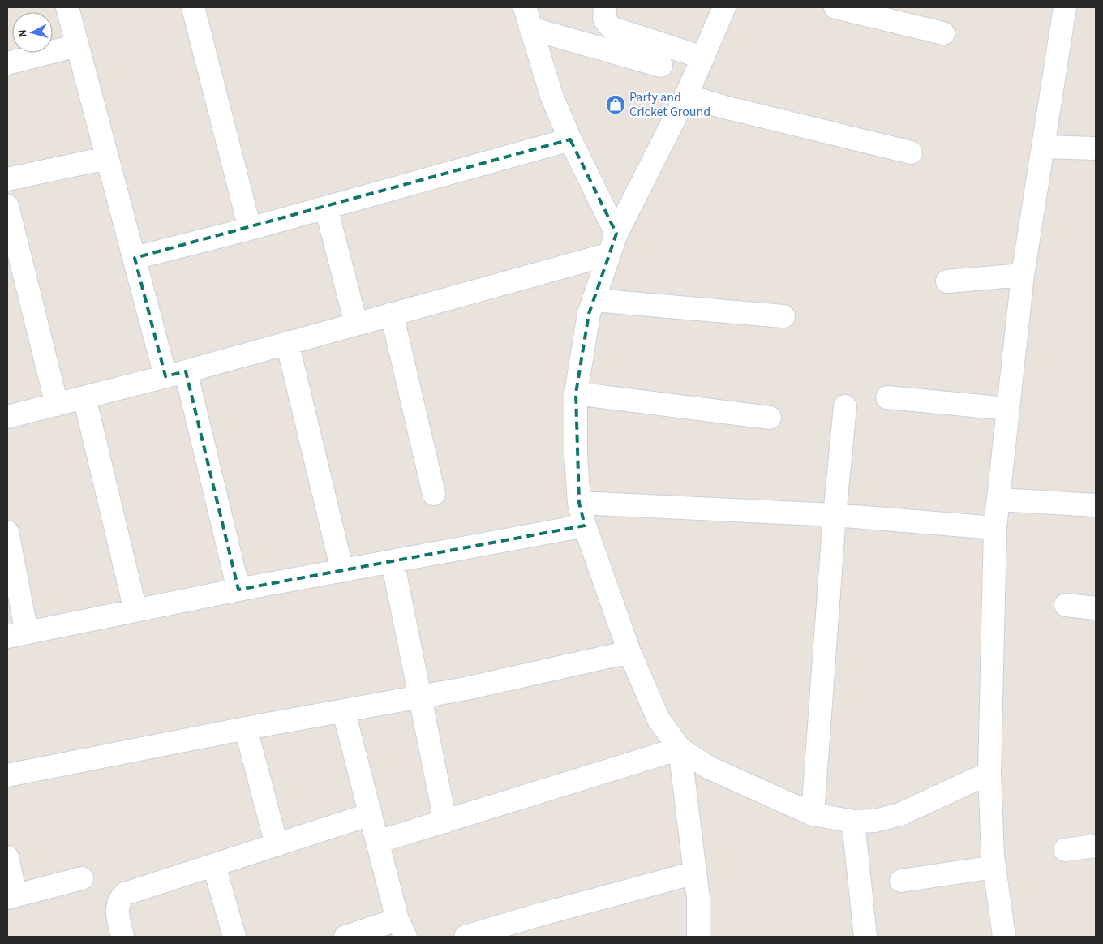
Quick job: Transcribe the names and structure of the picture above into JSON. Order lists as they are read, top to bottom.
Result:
{
  "places": {
    "shop": ["Party and Cricket Ground"]
  },
  "north": "left"
}
